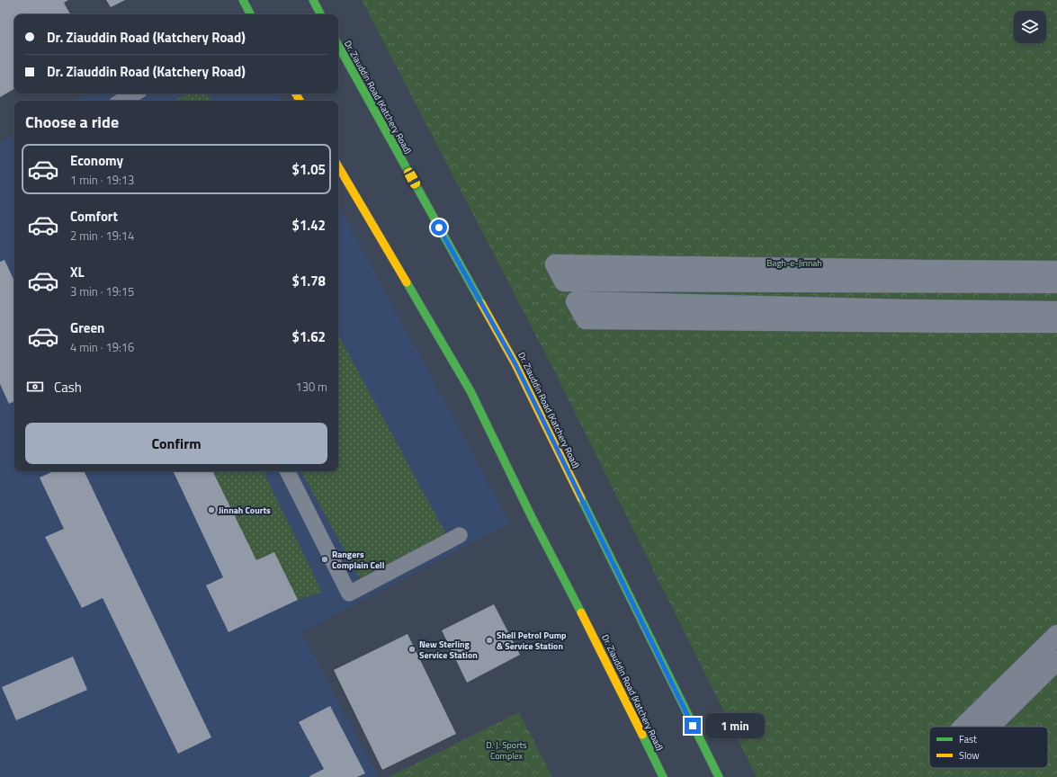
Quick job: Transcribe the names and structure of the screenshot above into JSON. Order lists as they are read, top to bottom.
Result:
{
  "streets": {
    "main road": ["Dr. Ziauddin Road (Katchery Road)"]
  },
  "parks": ["Bagh-e-Jinnah", "D. J. Sports Complex"],
  "places": [
    "Jinnah Courts",
    "Rangers Complain Cell",
    "Shell Petrol Pump & Service Station",
    "New Sterling Service Station"
  ],
  "legend": ["Fast", "Slow"],
  "page": {
    "banner": ["Dr. Ziauddin Road (Katchery Road)", "Dr. Ziauddin Road (Katchery Road)"],
    "heading": "Choose a ride",
    "list": [
      {
        "name": "Economy",
        "note": "1 min · 19:13",
        "value": "$1.05"
      },
      {
        "name": "Comfort",
        "note": "2 min · 19:14",
        "value": "$1.42"
      },
      {
        "name": "XL",
        "note": "3 min · 19:15",
        "value": "$1.78"
      },
      {
        "name": "Green",
        "note": "4 min · 19:16",
        "value": "$1.62"
      }
    ],
    "pay": ["Cash", "130 m"],
    "buttons": "Confirm",
    "bubble": "1 min"
  }
}
